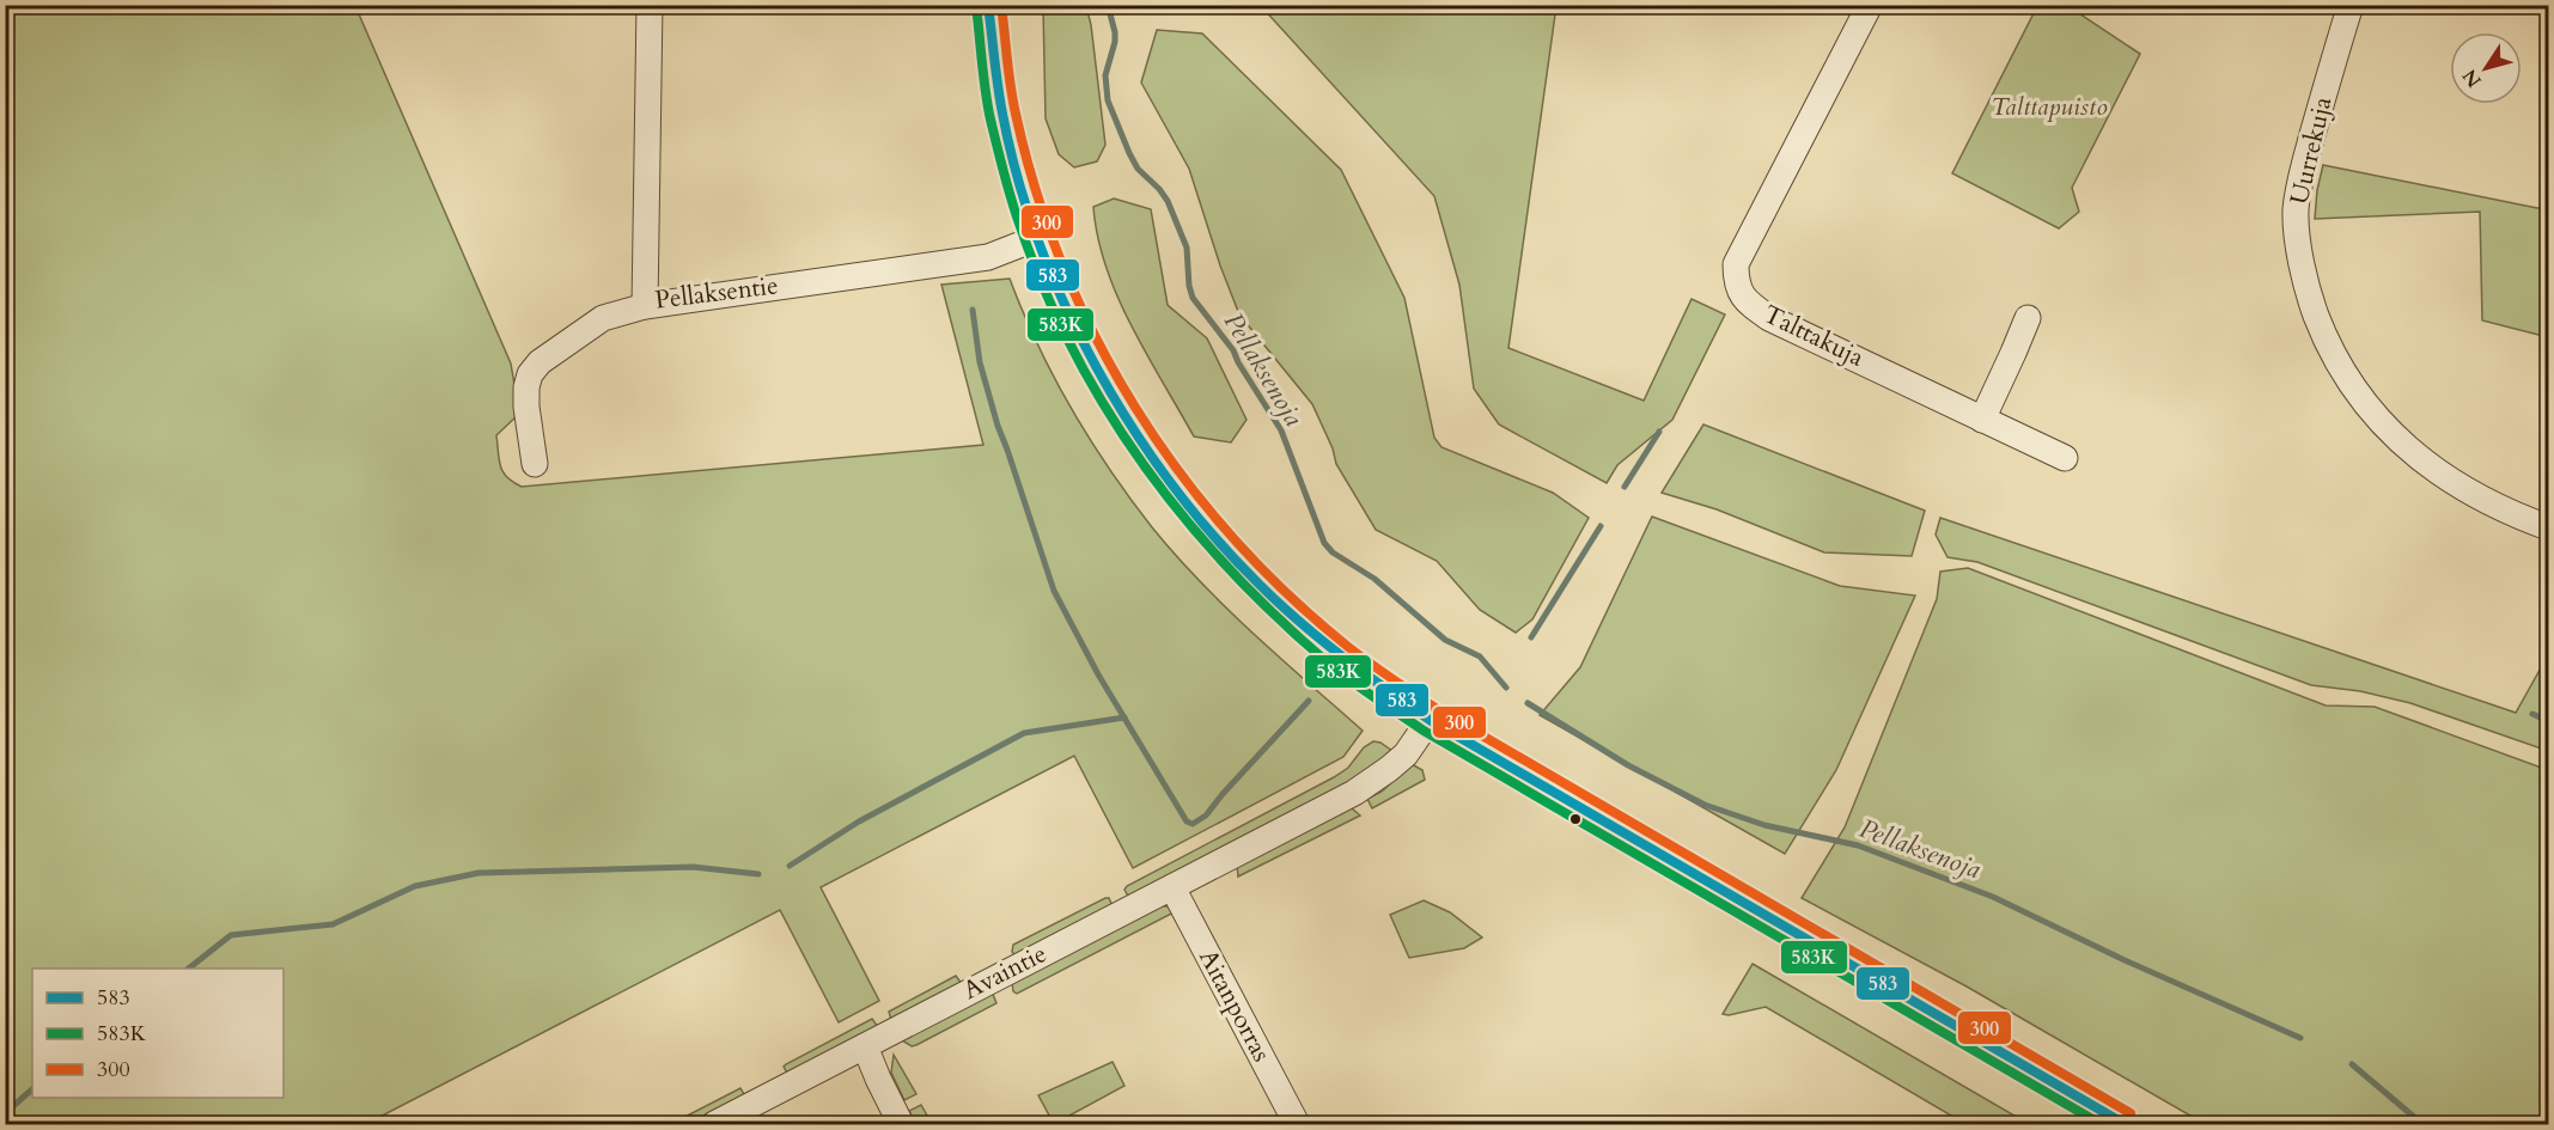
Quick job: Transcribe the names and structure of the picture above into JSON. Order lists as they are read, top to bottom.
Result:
{
  "streets": {
    "street": [
      "Uurrekuja",
      "Pellaksentie",
      "Talttakuja",
      "Avaintie",
      "Aitanporras"
    ]
  },
  "crossings": [
    ["Avaintie", "Aitanporras"]
  ],
  "water": ["Pellaksenoja"],
  "parks": ["Talttapuisto"],
  "lines": ["transit line 583", "transit line 300", "transit line 583K"],
  "legend": ["583", "583K", "300"],
  "north": "bottom left"
}
